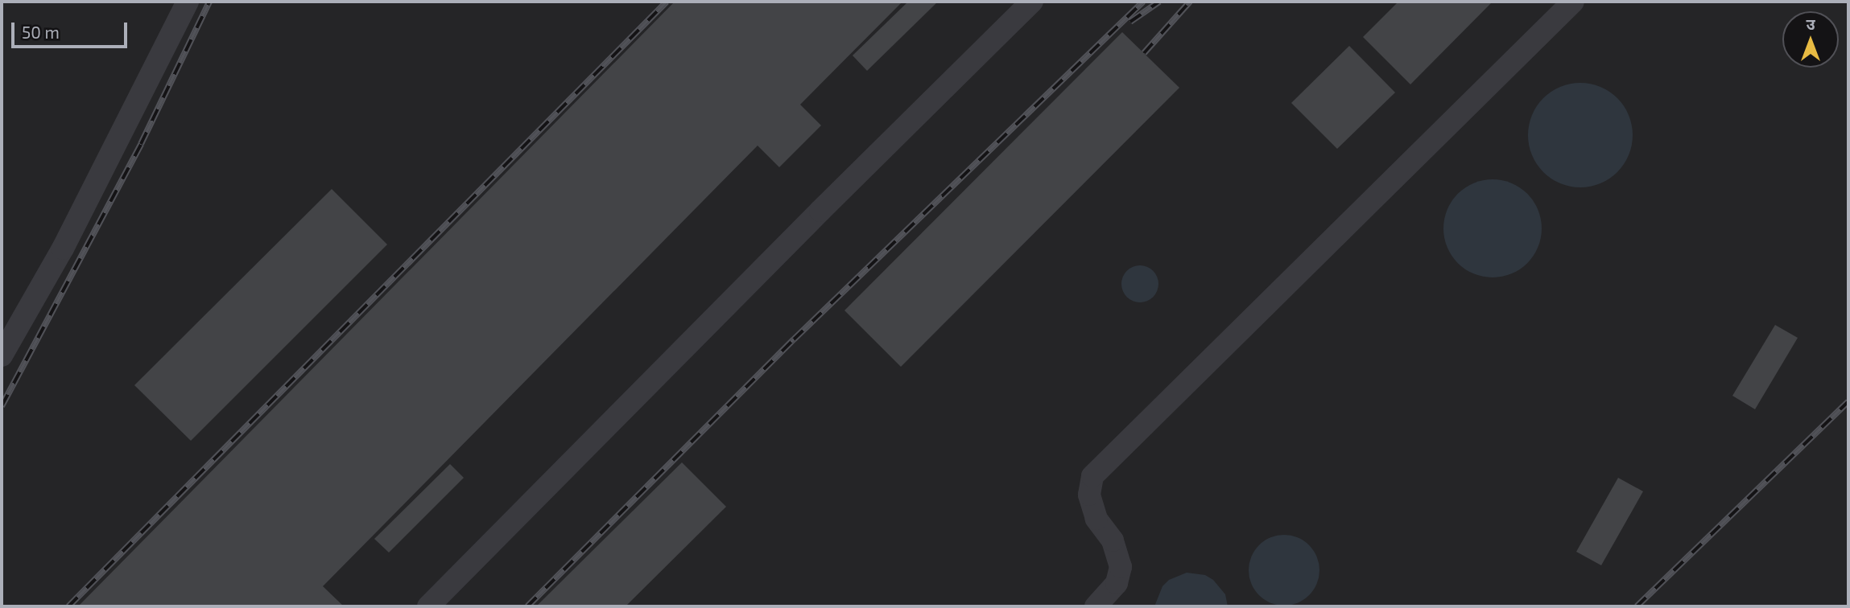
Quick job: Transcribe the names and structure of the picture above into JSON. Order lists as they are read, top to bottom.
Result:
{
  "scale_bar": "50 m",
  "north": "top"
}
